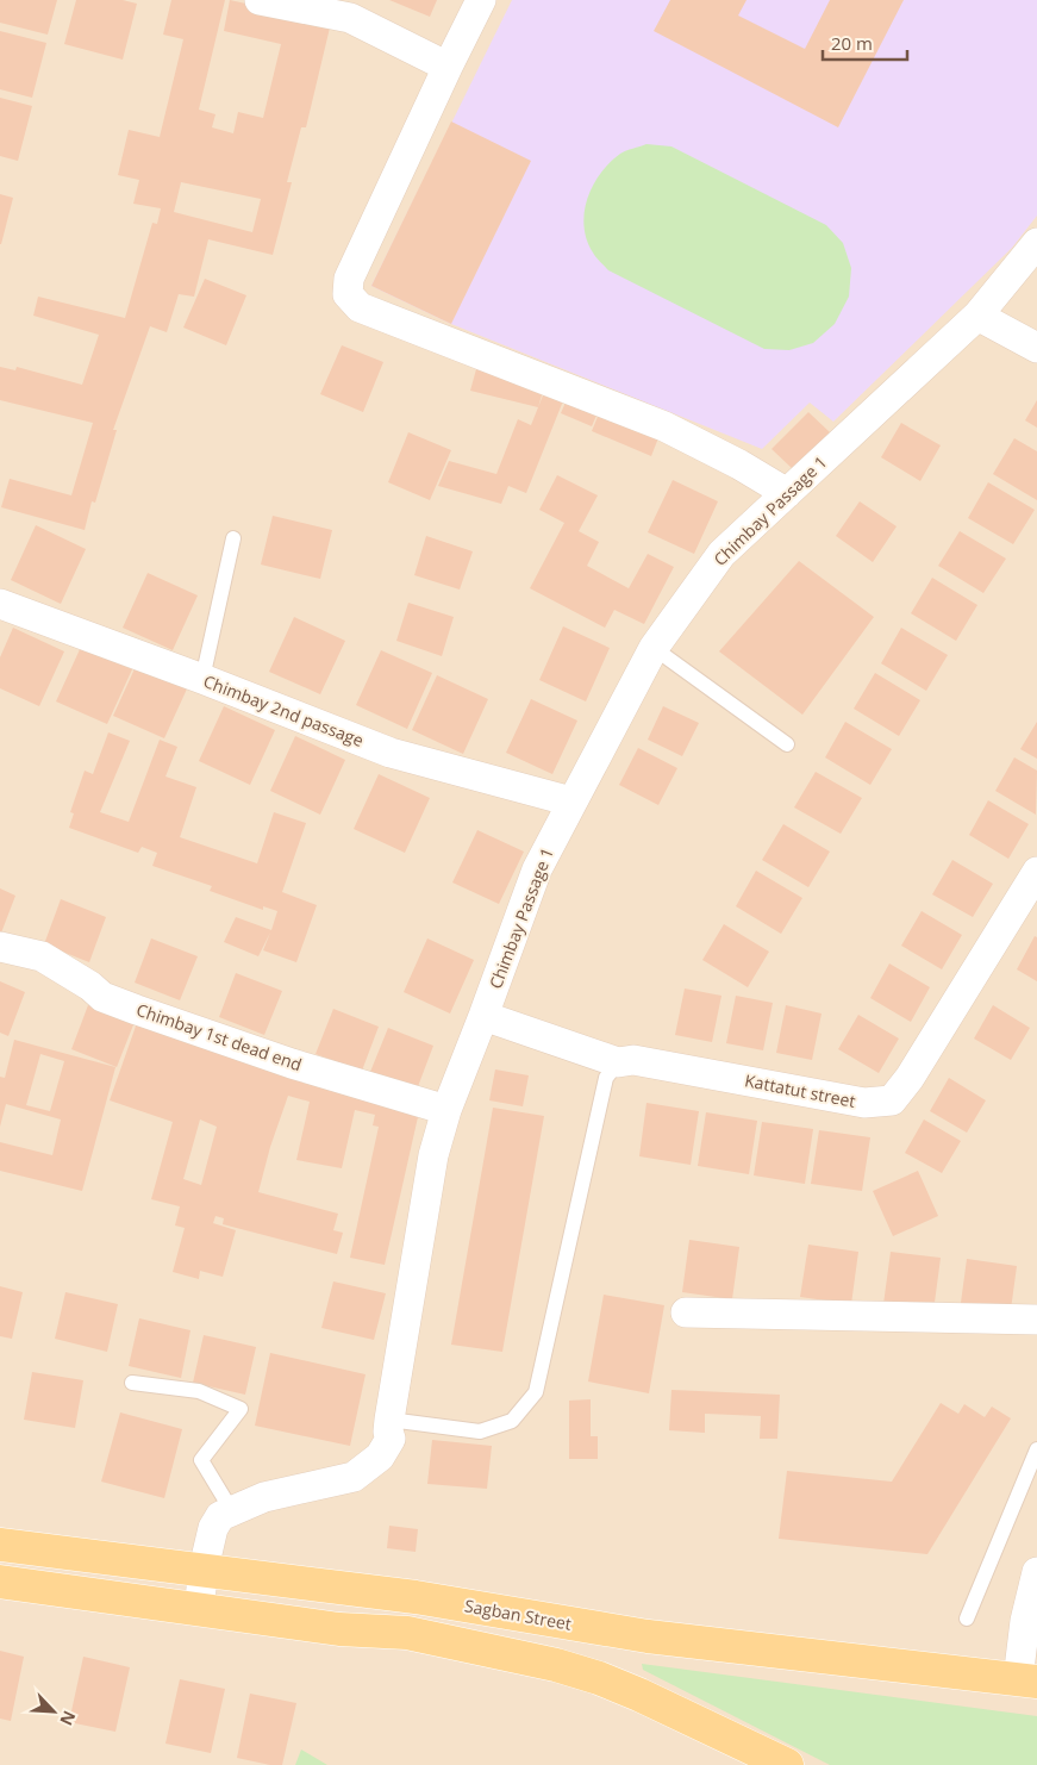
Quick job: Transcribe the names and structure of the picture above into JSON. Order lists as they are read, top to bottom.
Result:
{
  "streets": {
    "main road": ["Sagban Street"],
    "street": [
      "Chimbay Passage 1",
      "Chimbay 2nd passage",
      "Chimbay 1st dead end",
      "Kattatut street"
    ]
  },
  "crossings": [
    ["Chimbay Passage 1", "Chimbay 2nd passage"],
    ["Chimbay Passage 1", "Chimbay 1st dead end"],
    ["Chimbay Passage 1", "Kattatut street"],
    ["Chimbay Passage 1", "Sagban Street"]
  ],
  "scale_bar": "20 m",
  "north": "bottom right"
}
